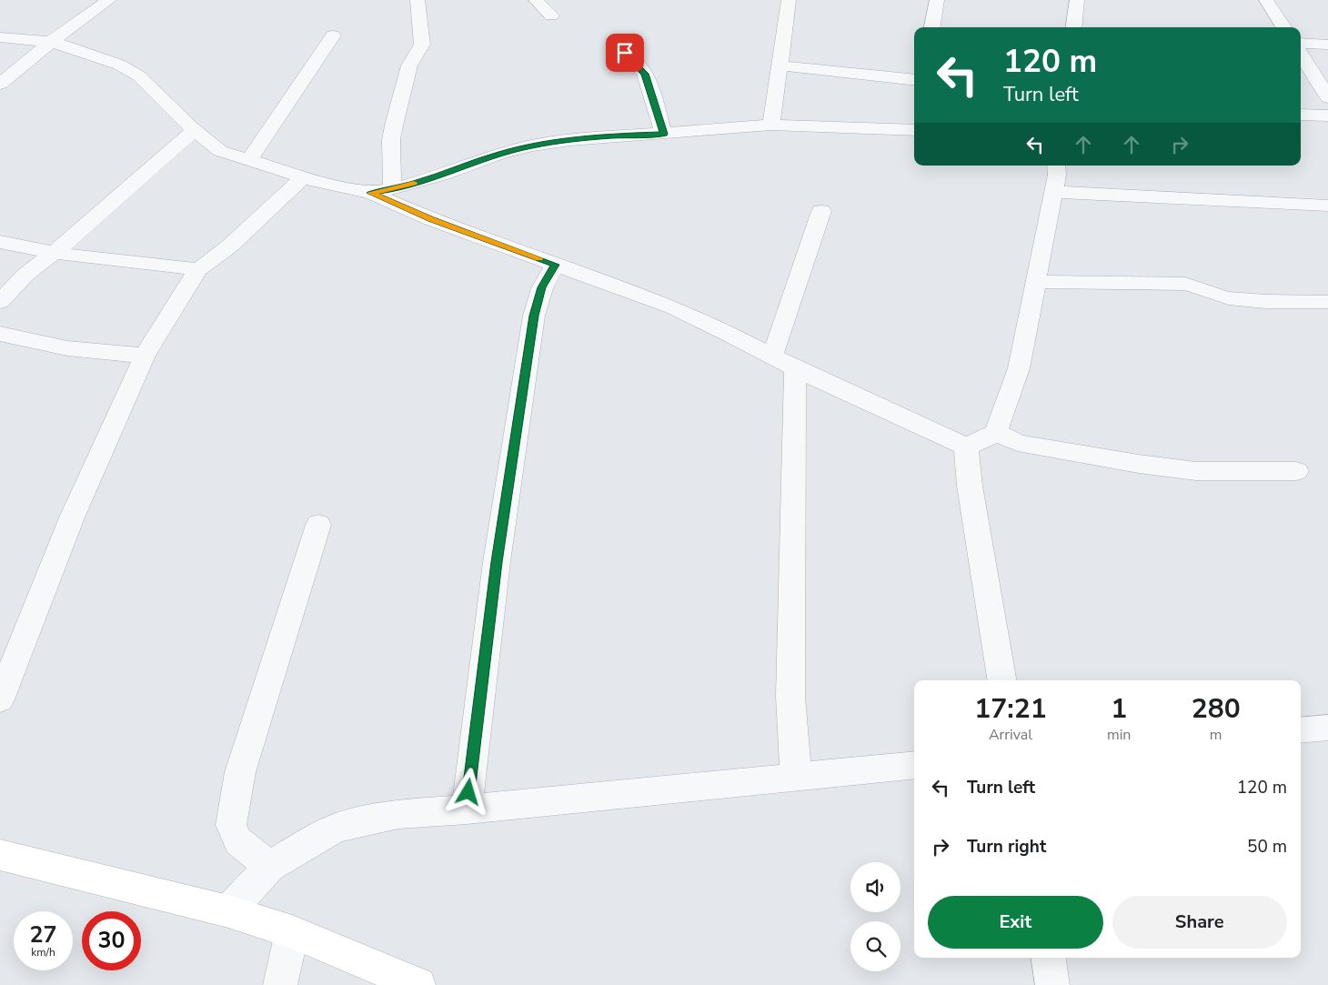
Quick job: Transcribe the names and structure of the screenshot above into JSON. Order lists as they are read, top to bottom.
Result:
{
  "page": {
    "turn": ["120 m", "Turn left"],
    "eta": [
      "17:21",
      "Arrival",
      "1",
      "min",
      "280",
      "m"
    ],
    "list": [
      {
        "name": "Turn left",
        "value": "120 m"
      },
      {
        "name": "Turn right",
        "value": "50 m"
      }
    ],
    "buttons": ["Exit", "Share"],
    "speed": "27 km/h",
    "limit": "30"
  }
}
